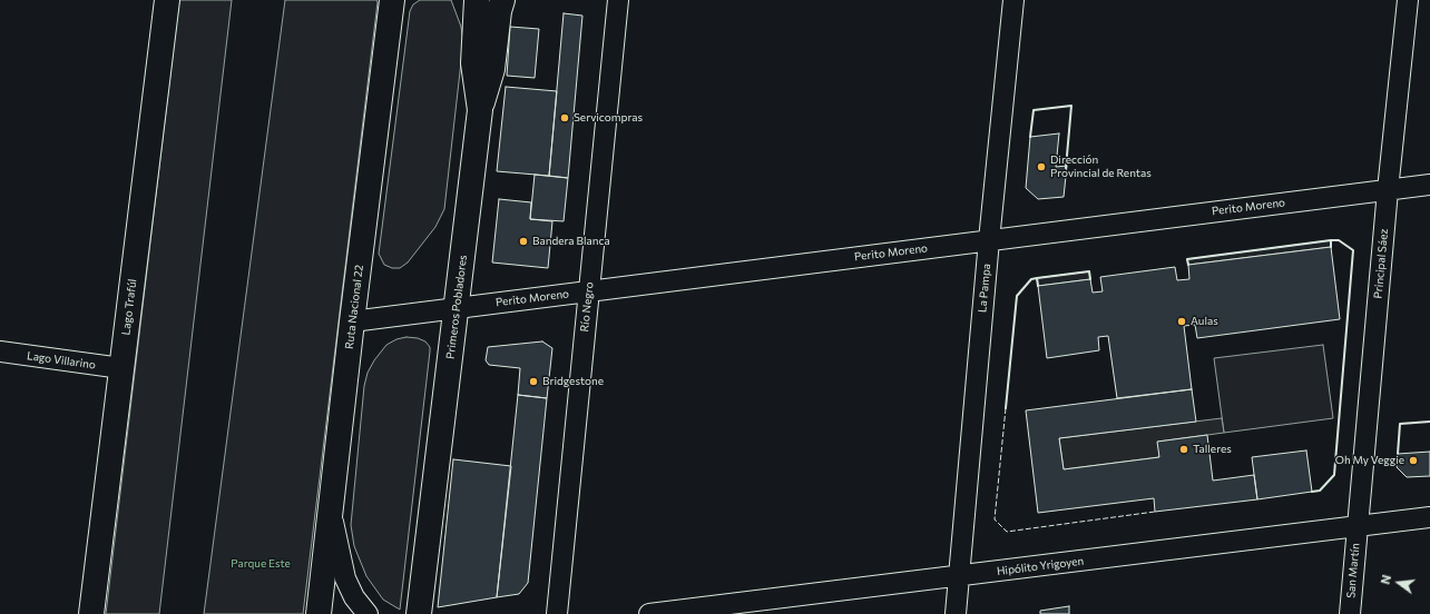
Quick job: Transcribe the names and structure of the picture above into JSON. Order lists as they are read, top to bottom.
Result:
{
  "streets": {
    "main road": ["Lago Trafúl", "Ruta Nacional 22", "Primeros Pobladores"],
    "street": [
      "Perito Moreno",
      "Principal Sáez",
      "La Pampa",
      "Río Negro",
      "Lago Villarino",
      "Hipólito Yrigoyen",
      "San Martín"
    ]
  },
  "crossings": [
    ["Perito Moreno", "Principal Sáez"],
    ["Perito Moreno", "La Pampa"],
    ["Perito Moreno", "Ruta Nacional 22"],
    ["Perito Moreno", "Primeros Pobladores"],
    ["Perito Moreno", "Río Negro"],
    ["Principal Sáez", "Hipólito Yrigoyen"],
    ["Principal Sáez", "San Martín"],
    ["La Pampa", "Hipólito Yrigoyen"],
    ["Lago Trafúl", "Lago Villarino"],
    ["Hipólito Yrigoyen", "San Martín"]
  ],
  "parks": ["Parque Este"],
  "places": [
    "Servicompras",
    "Dirección Provincial de Rentas",
    "Bandera Blanca",
    "Aulas",
    "Bridgestone",
    "Talleres",
    "Oh My Veggie"
  ],
  "north": "left"
}
